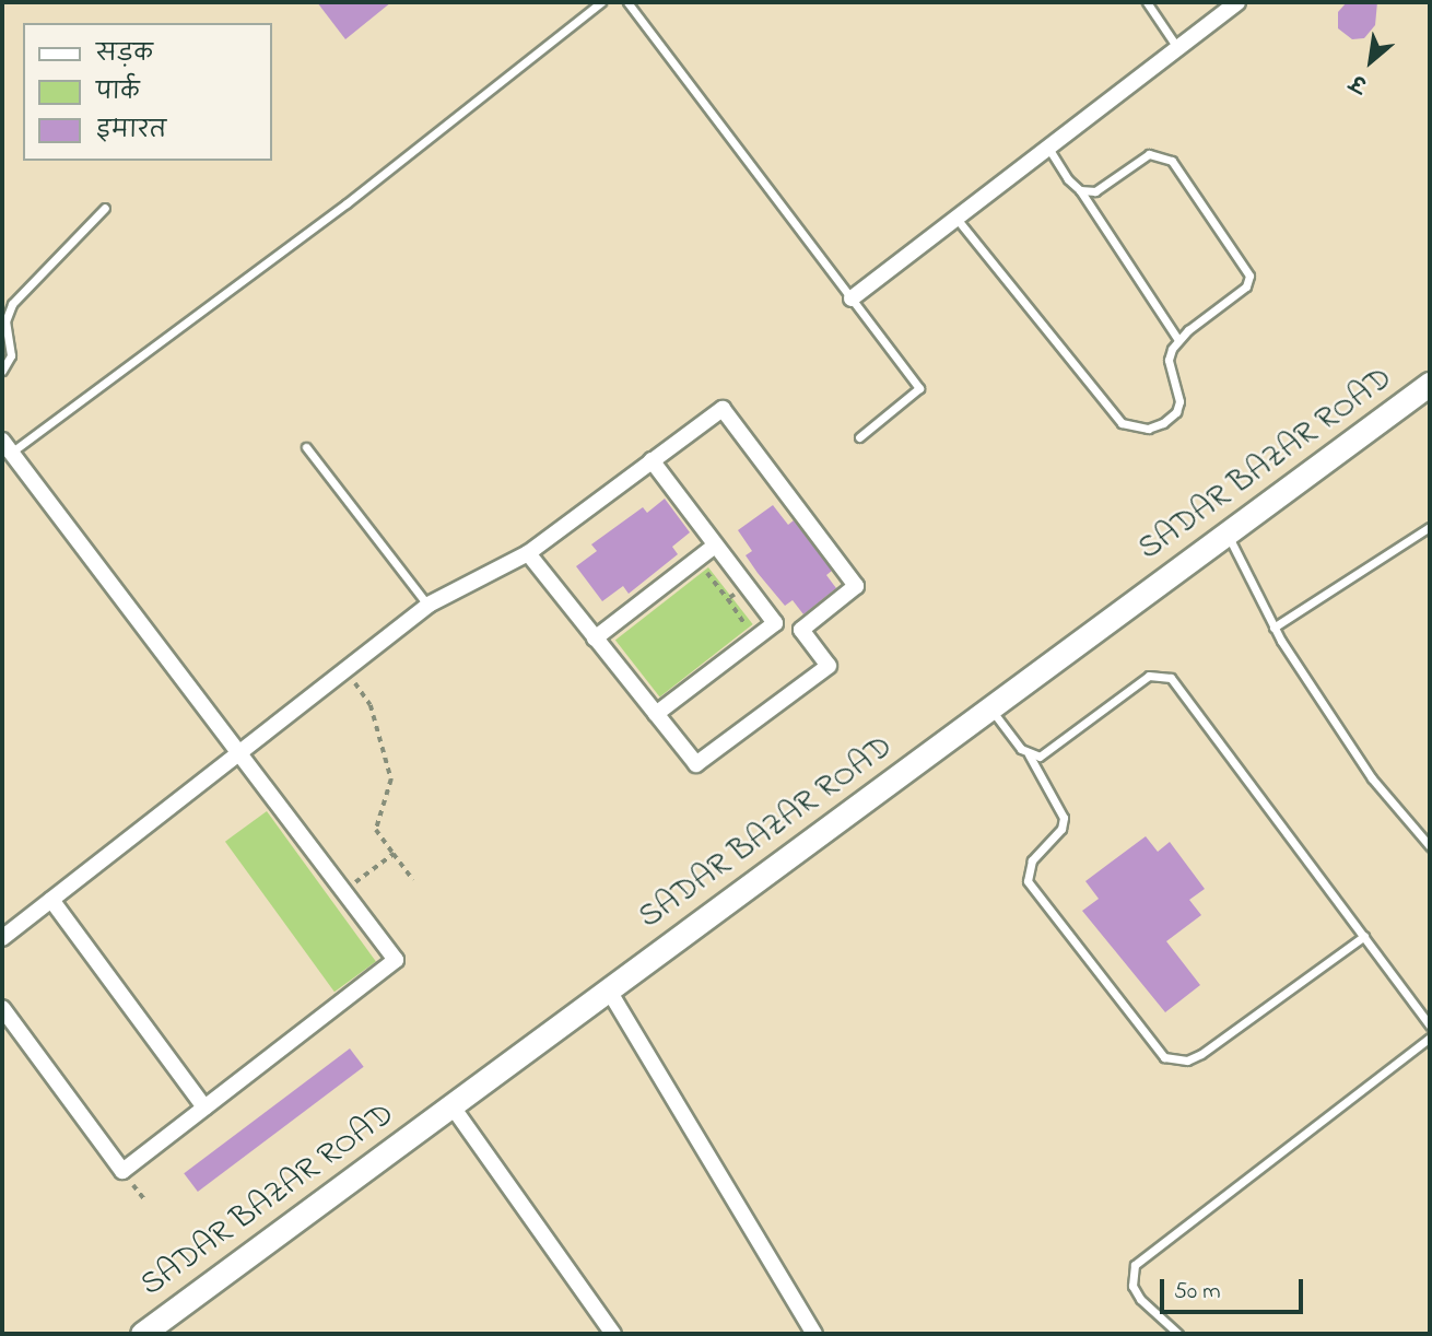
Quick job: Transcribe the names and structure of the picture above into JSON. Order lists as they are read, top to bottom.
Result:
{
  "streets": {
    "street": ["SADAR BAZAR ROAD"]
  },
  "legend": ["सड़क", "पार्क", "इमारत"],
  "scale_bar": "50 m",
  "north": "bottom left"
}
